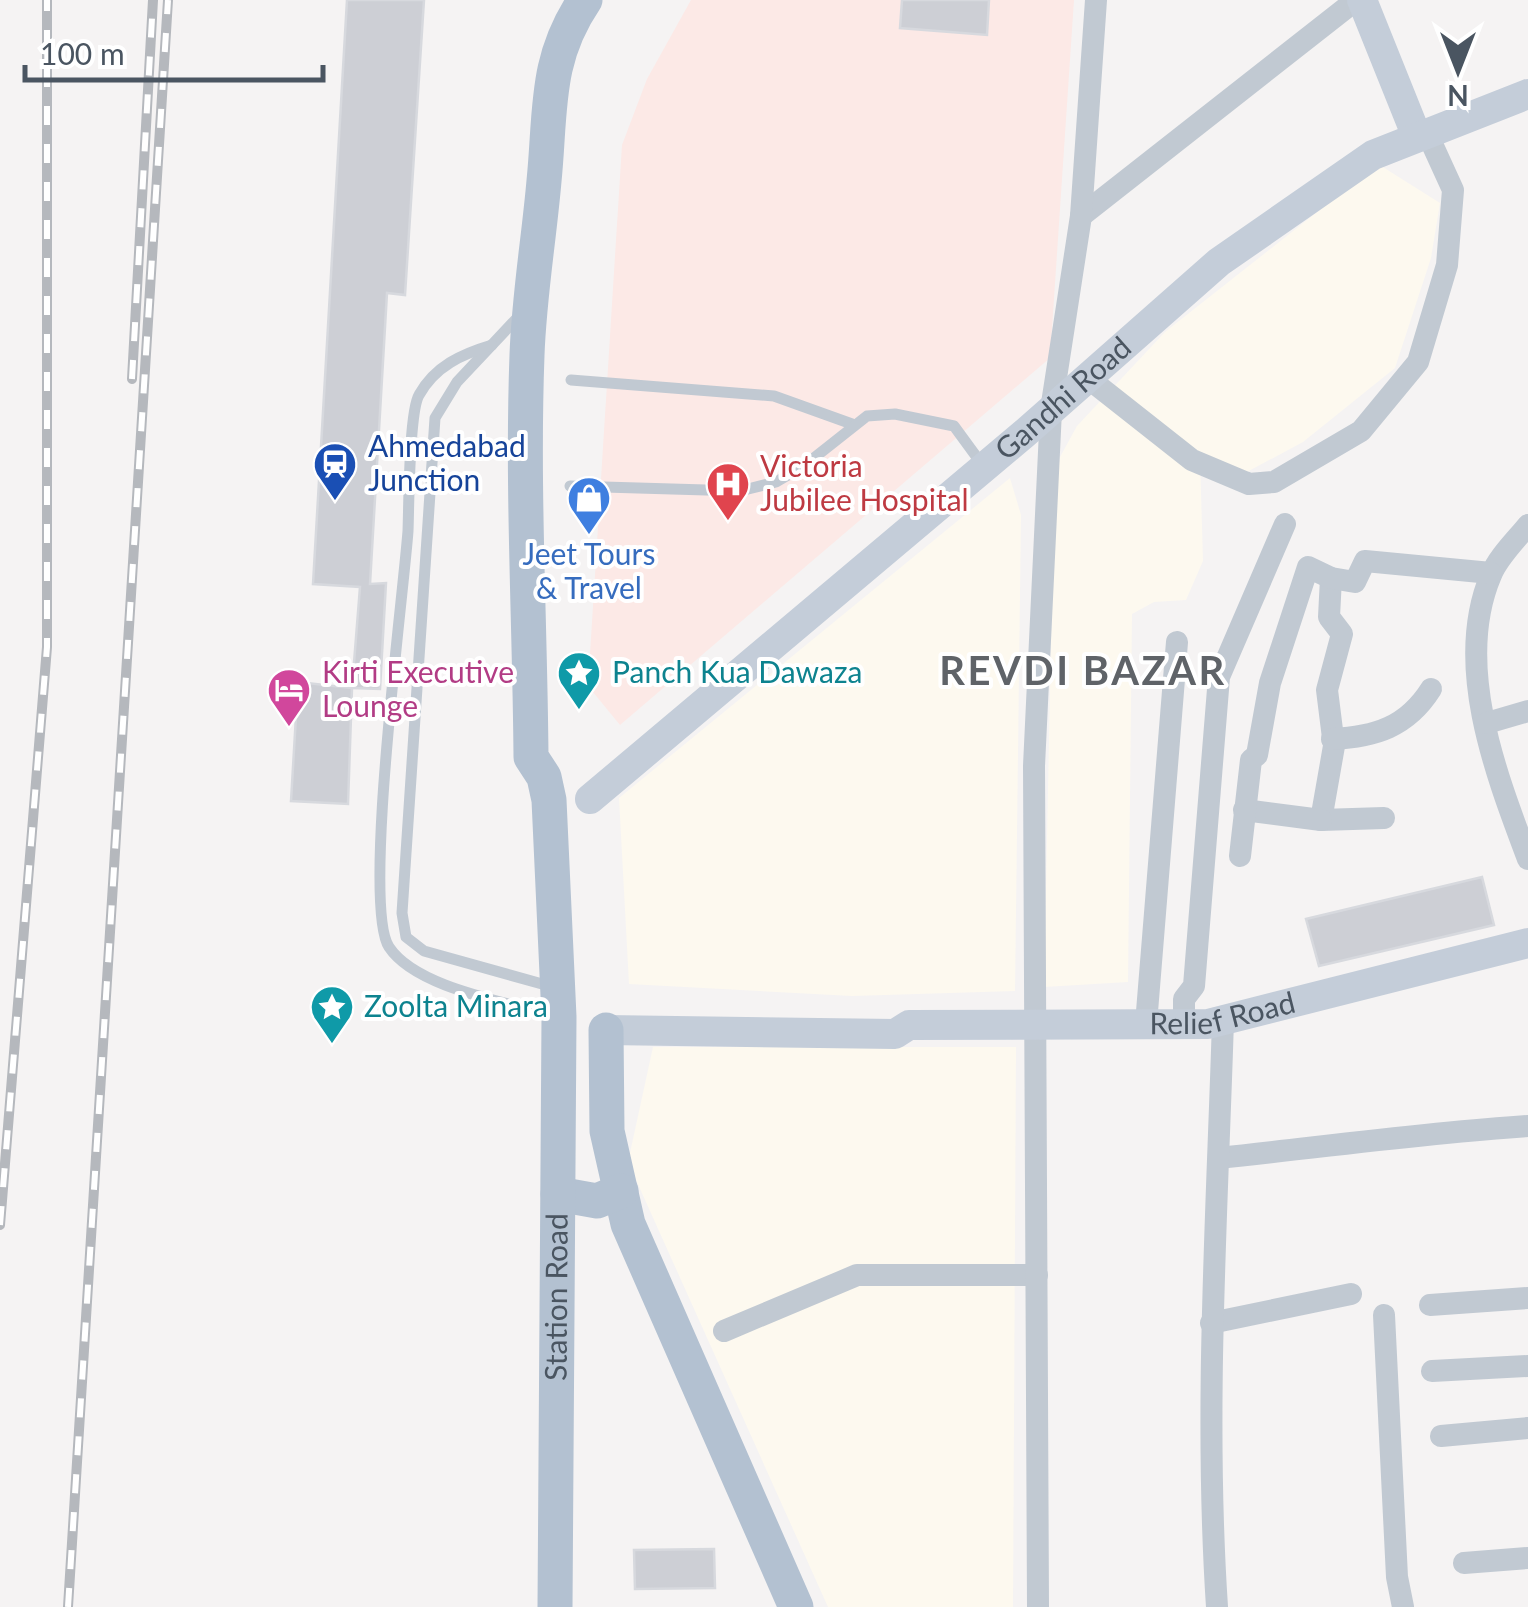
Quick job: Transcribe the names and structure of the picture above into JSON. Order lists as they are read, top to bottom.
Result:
{
  "streets": {
    "main road": ["Gandhi Road", "Relief Road", "Station Road"]
  },
  "districts": ["REVDI BAZAR"],
  "places": {
    "station": ["Ahmedabad Junction"],
    "hospital": ["Victoria Jubilee Hospital"],
    "shop": ["Jeet Tours & Travel"],
    "place": ["Panch Kua Dawaza", "Zoolta Minara"],
    "hotel": ["Kirti Executive Lounge"]
  },
  "scale_bar": "100 m",
  "north": "bottom"
}
